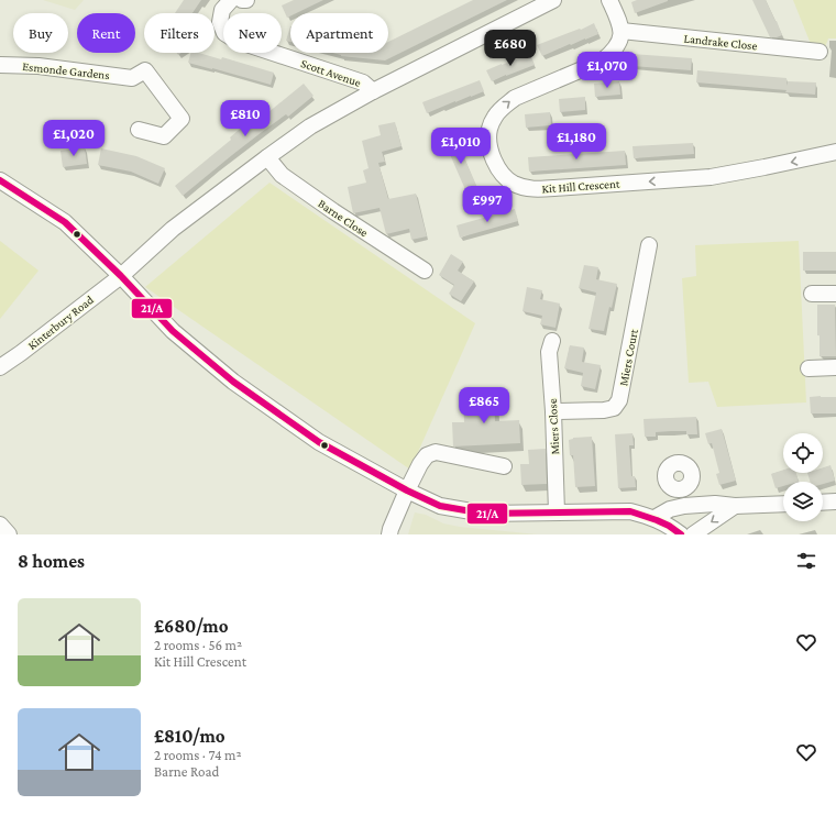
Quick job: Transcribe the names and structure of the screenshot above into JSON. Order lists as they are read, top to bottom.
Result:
{
  "streets": {
    "street": [
      "Landrake Close",
      "Esmonde Gardens",
      "Scott Avenue",
      "Kit Hill Crescent",
      "Barne Close",
      "Kinterbury Road",
      "Miers Court",
      "Miers Close"
    ]
  },
  "crossings": [
    ["Landrake Close", "Kit Hill Crescent"],
    ["Scott Avenue", "Kinterbury Road"],
    ["Barne Close", "Kinterbury Road"],
    ["Miers Court", "Miers Close"]
  ],
  "lines": ["transit line 21/A"],
  "page": {
    "chip": [
      "Buy",
      "Rent",
      "Filters",
      "New",
      "Apartment"
    ],
    "price": [
      "£680",
      "£1,070",
      "£810",
      "£1,020",
      "£1,180",
      "£1,010",
      "£997",
      "£865"
    ],
    "heading": "8 homes",
    "list": [
      {
        "name": "£680/mo",
        "note": "2 rooms · 56 m² · Kit Hill Crescent"
      },
      {
        "name": "£810/mo",
        "note": "2 rooms · 74 m² · Barne Road"
      }
    ]
  }
}
